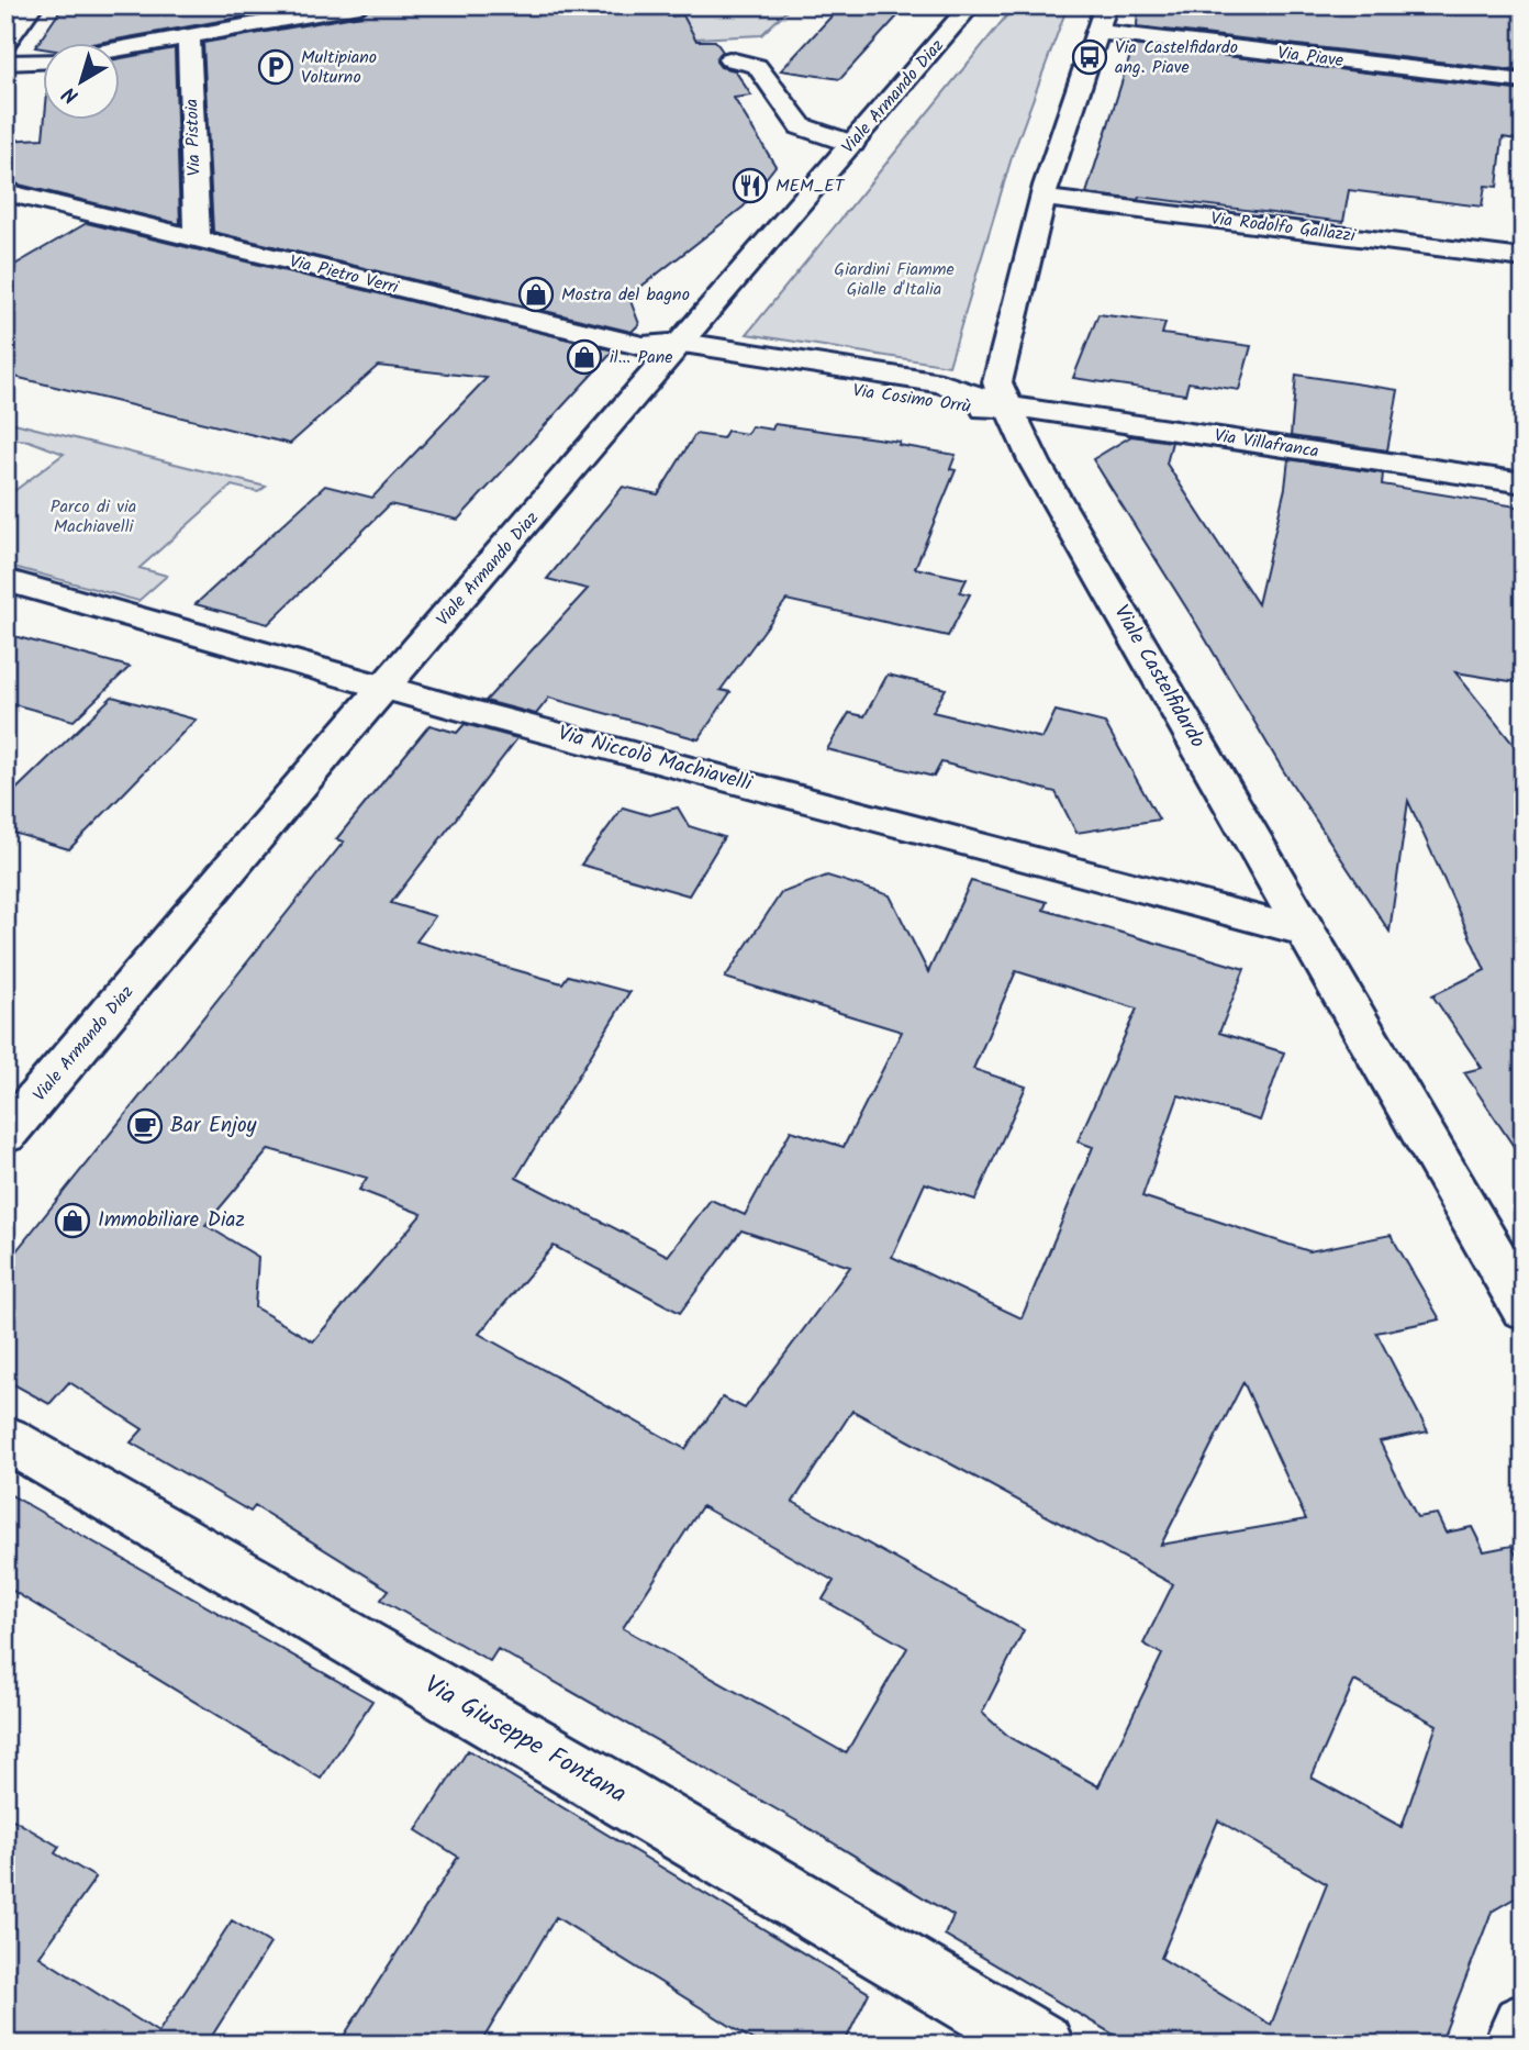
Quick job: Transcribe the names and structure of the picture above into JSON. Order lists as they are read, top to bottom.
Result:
{
  "streets": {
    "street": [
      "Via Piave",
      "Viale Armando Diaz",
      "Via Pistoia",
      "Via Rodolfo Gallazzi",
      "Via Pietro Verri",
      "Via Cosimo Orrù",
      "Via Villafranca",
      "Viale Castelfidardo",
      "Via Niccolò Machiavelli",
      "Via Giuseppe Fontana"
    ]
  },
  "crossings": [
    ["Via Piave", "Viale Castelfidardo"],
    ["Viale Armando Diaz", "Via Pietro Verri"],
    ["Viale Armando Diaz", "Via Cosimo Orrù"],
    ["Viale Armando Diaz", "Via Niccolò Machiavelli"],
    ["Via Pistoia", "Via Pietro Verri"],
    ["Via Rodolfo Gallazzi", "Viale Castelfidardo"],
    ["Via Pietro Verri", "Via Cosimo Orrù"],
    ["Via Cosimo Orrù", "Via Villafranca"],
    ["Via Cosimo Orrù", "Viale Castelfidardo"],
    ["Via Villafranca", "Viale Castelfidardo"],
    ["Viale Castelfidardo", "Via Niccolò Machiavelli"]
  ],
  "parks": ["Giardini Fiamme Gialle d'Italia", "Parco di via Machiavelli"],
  "places": {
    "bus stop": ["Via Castelfidardo ang. Piave"],
    "parking": ["Multipiano Volturno"],
    "restaurant": ["MEM_ET"],
    "shop": ["Mostra del bagno", "il... Pane", "Immobiliare Diaz"],
    "cafe": ["Bar Enjoy"]
  },
  "north": "bottom left"
}
